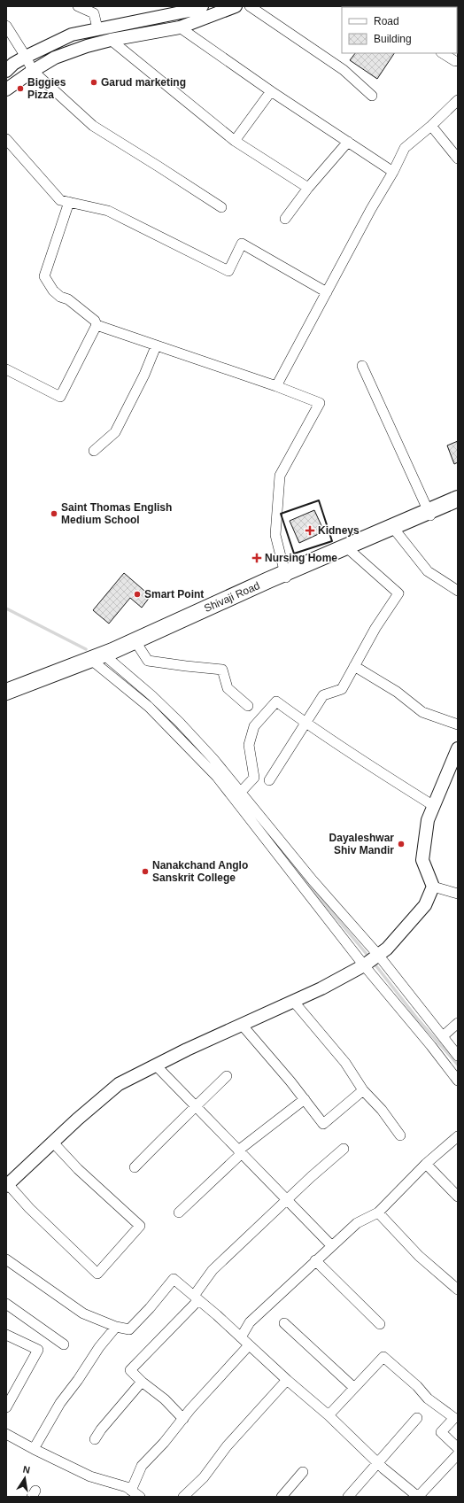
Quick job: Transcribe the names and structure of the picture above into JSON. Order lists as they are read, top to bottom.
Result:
{
  "streets": {
    "main road": ["Shivaji Road"]
  },
  "places": {
    "other": [
      "Garud marketing",
      "Biggies Pizza",
      "Saint Thomas English Medium School",
      "Smart Point",
      "Dayaleshwar Shiv Mandir",
      "Nanakchand Anglo Sanskrit College"
    ],
    "health": ["Kidneys", "Nursing Home"]
  },
  "legend": ["Road", "Building"],
  "north": "top"
}
